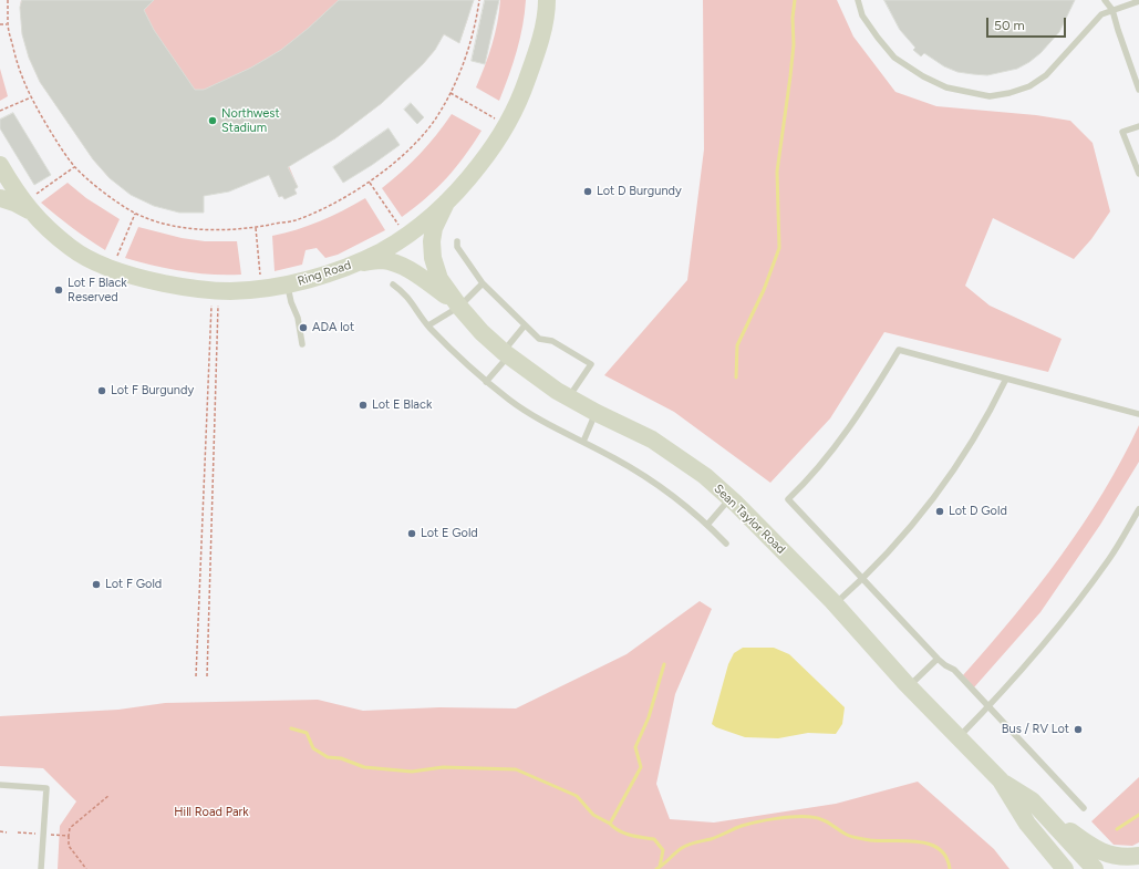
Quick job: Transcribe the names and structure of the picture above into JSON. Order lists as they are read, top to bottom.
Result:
{
  "streets": {
    "main road": ["Ring Road", "Sean Taylor Road"]
  },
  "crossings": [
    ["Ring Road", "Sean Taylor Road"]
  ],
  "parks": ["Hill Road Park"],
  "places": [
    "Northwest Stadium",
    "Lot D Burgundy",
    "Lot F Black Reserved",
    "ADA lot",
    "Lot F Burgundy",
    "Lot E Black",
    "Lot D Gold",
    "Lot E Gold",
    "Lot F Gold",
    "Bus / RV Lot"
  ],
  "scale_bar": "50 m"
}
